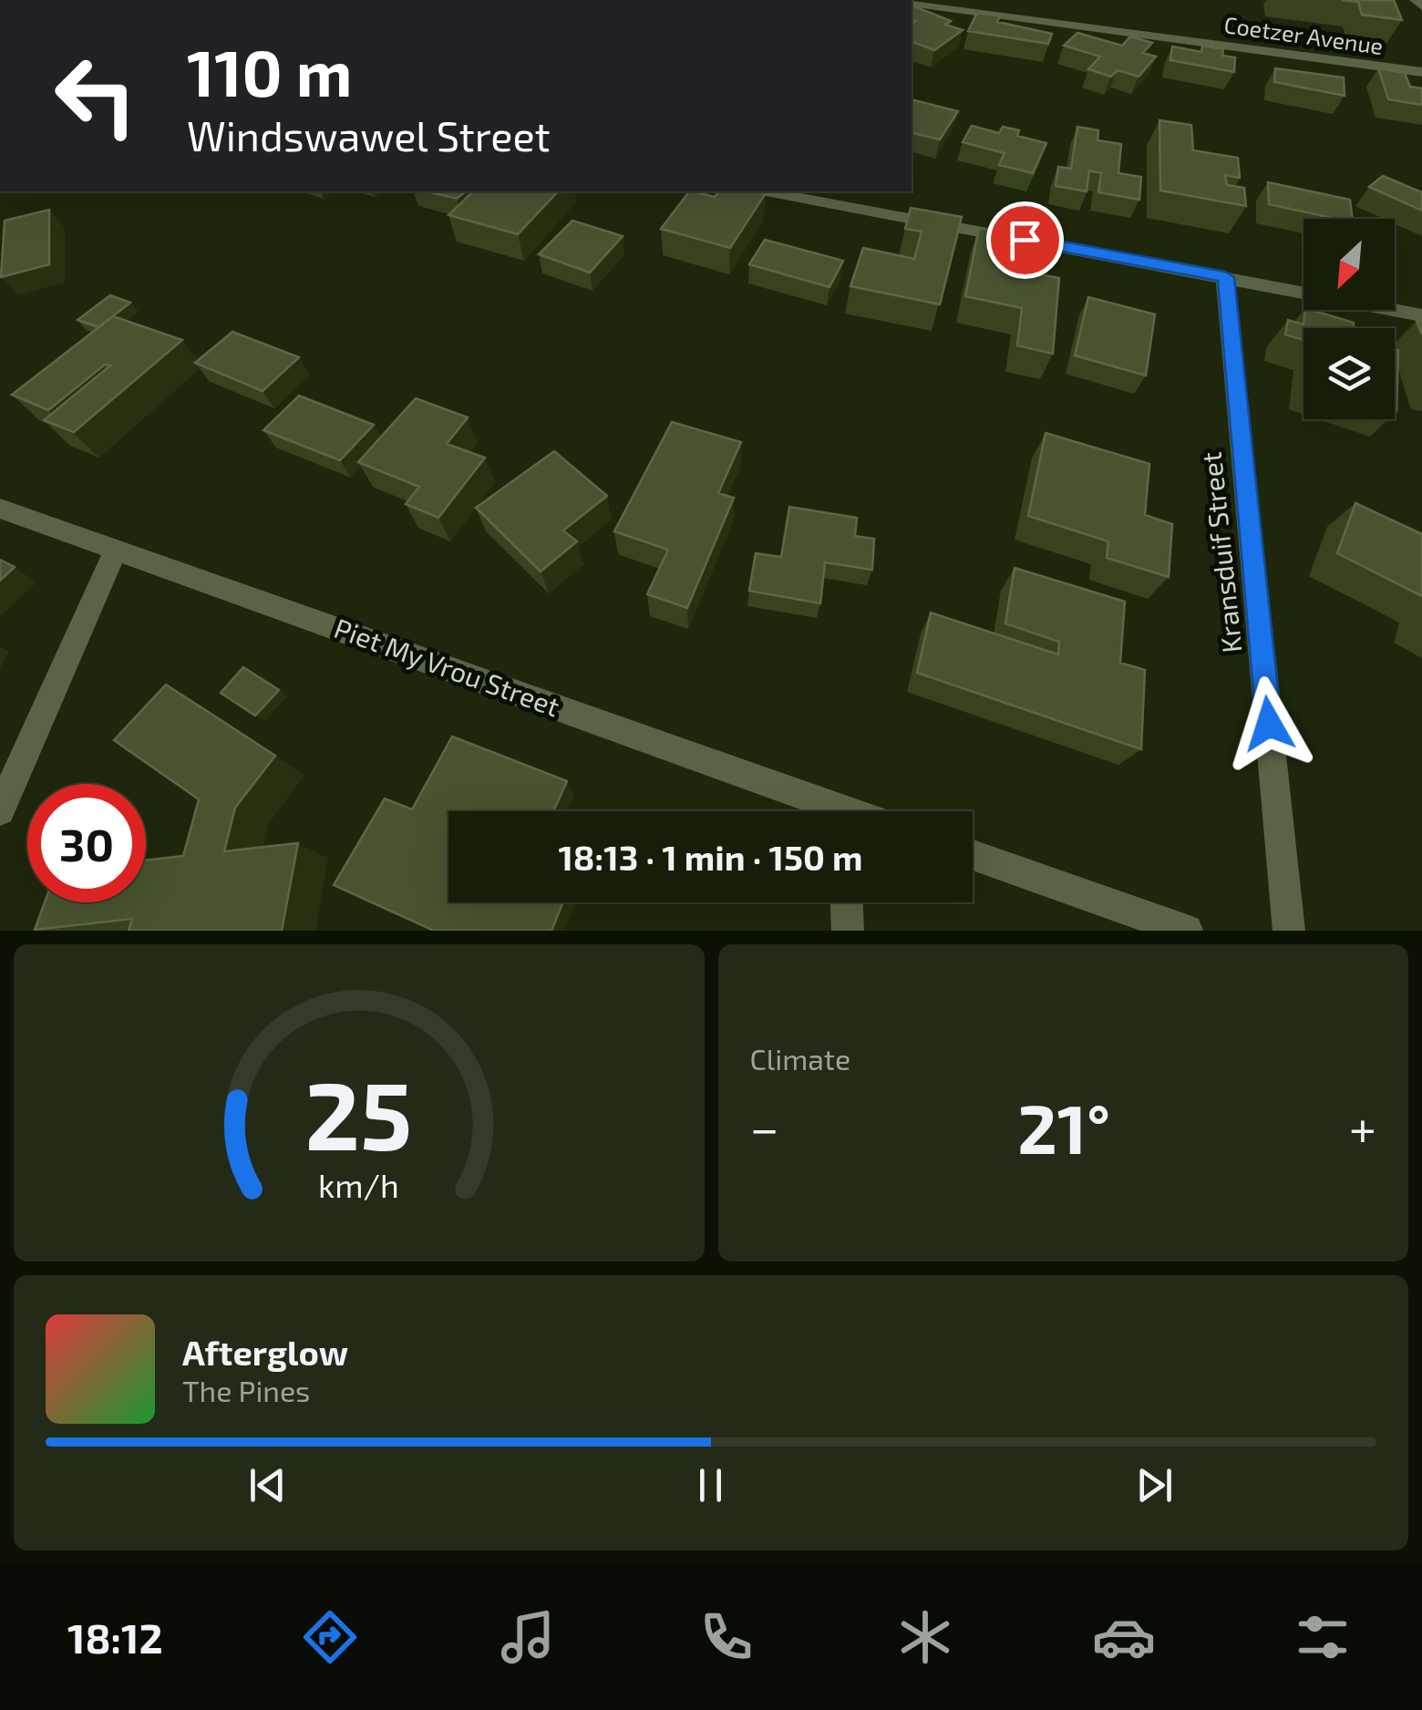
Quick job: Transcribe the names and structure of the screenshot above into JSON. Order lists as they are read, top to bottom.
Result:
{
  "streets": {
    "street": ["Coetzer Avenue", "Kransduif Street", "Piet My Vrou Street"]
  },
  "north": "bottom left",
  "page": {
    "turn": ["110 m", "Windswawel Street"],
    "limit": "30",
    "trip": "18:13 · 1 min · 150 m",
    "tile": "Climate",
    "heat": ["−", "21°", "+"],
    "song": ["Afterglow", "The Pines"],
    "tabs": "18:12",
    "gauge": ["25", "km/h"]
  }
}
